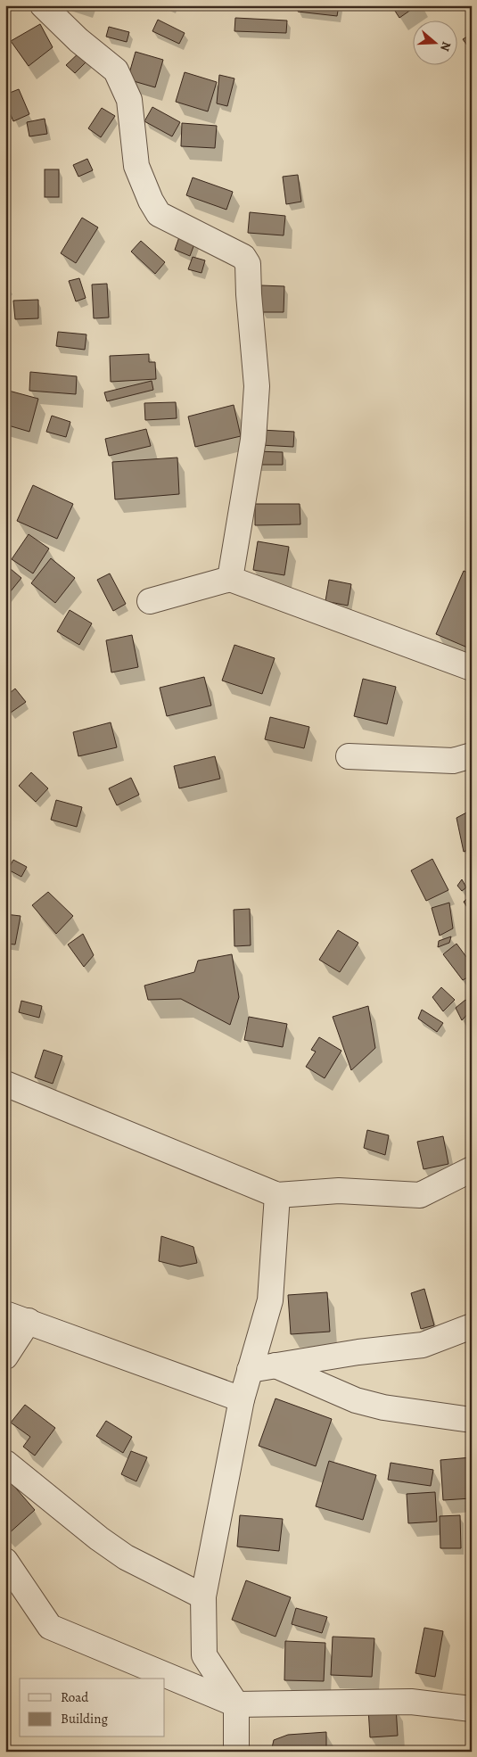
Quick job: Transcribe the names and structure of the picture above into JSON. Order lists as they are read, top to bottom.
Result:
{
  "legend": ["Road", "Building"],
  "north": "right"
}
